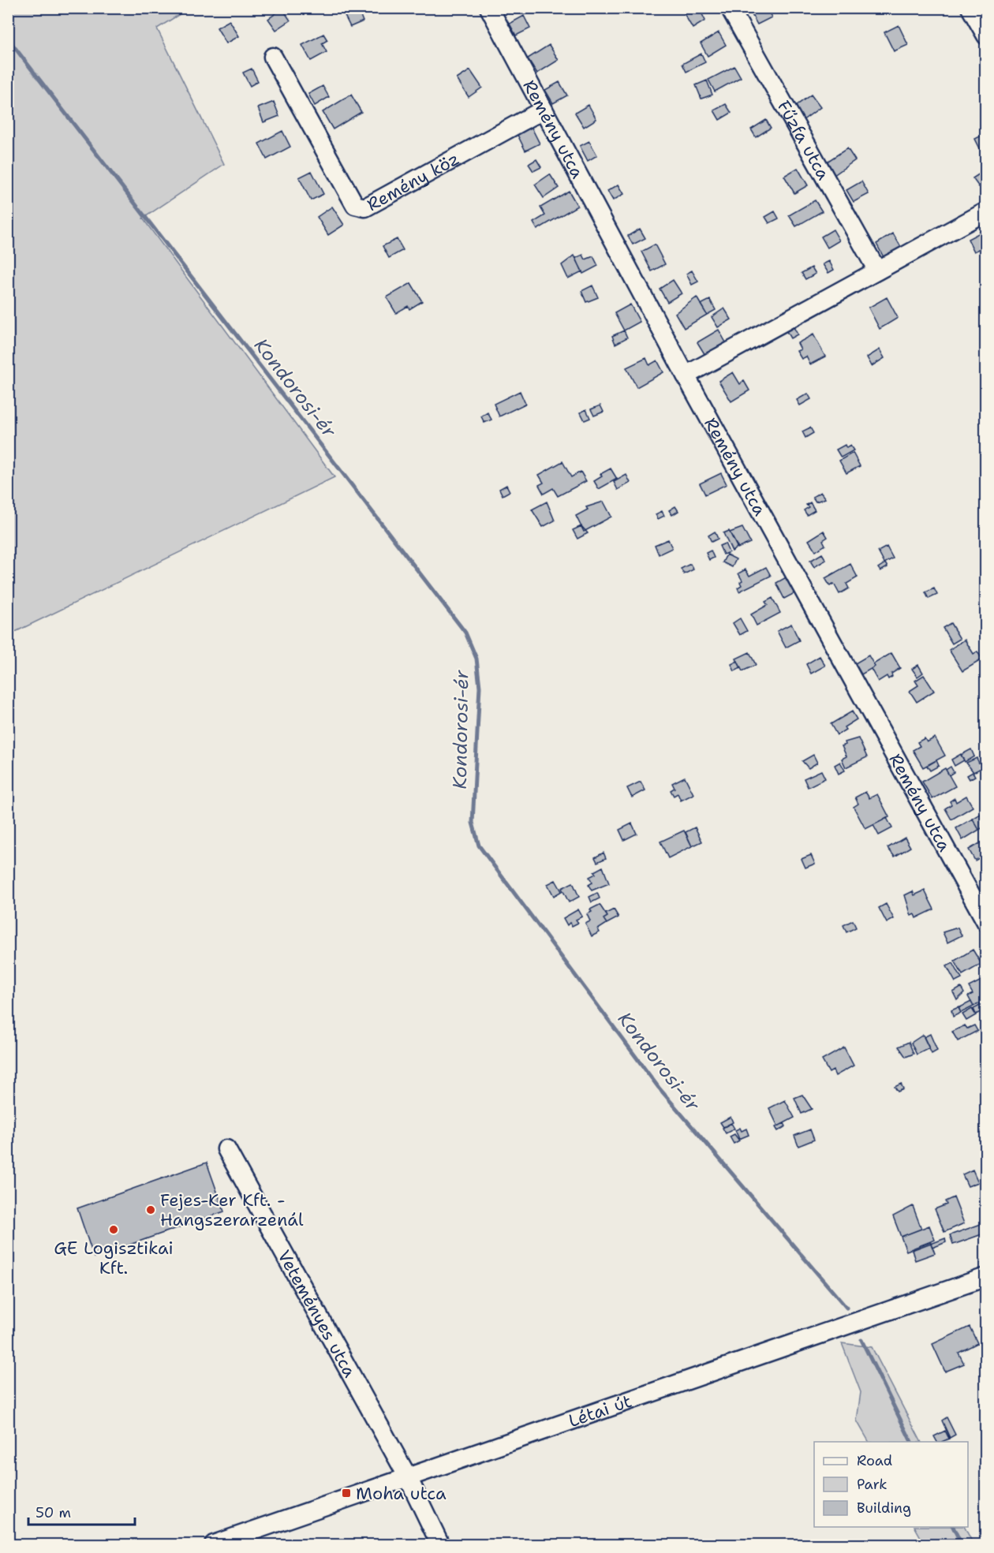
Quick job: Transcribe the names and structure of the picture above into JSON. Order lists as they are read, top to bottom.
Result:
{
  "streets": {
    "street": [
      "Remény utca",
      "Fűzfa utca",
      "Remény köz",
      "Veteményes utca",
      "Létai út"
    ]
  },
  "crossings": [
    ["Remény utca", "Remény köz"],
    ["Veteményes utca", "Létai út"]
  ],
  "water": ["Kondorosi-ér"],
  "places": {
    "other": ["Fejes-Ker Kft. - Hangszerarzenál", "GE Logisztikai Kft."],
    "transit": ["Moha utca"]
  },
  "legend": ["Road", "Park", "Building"],
  "scale_bar": "50 m"
}
